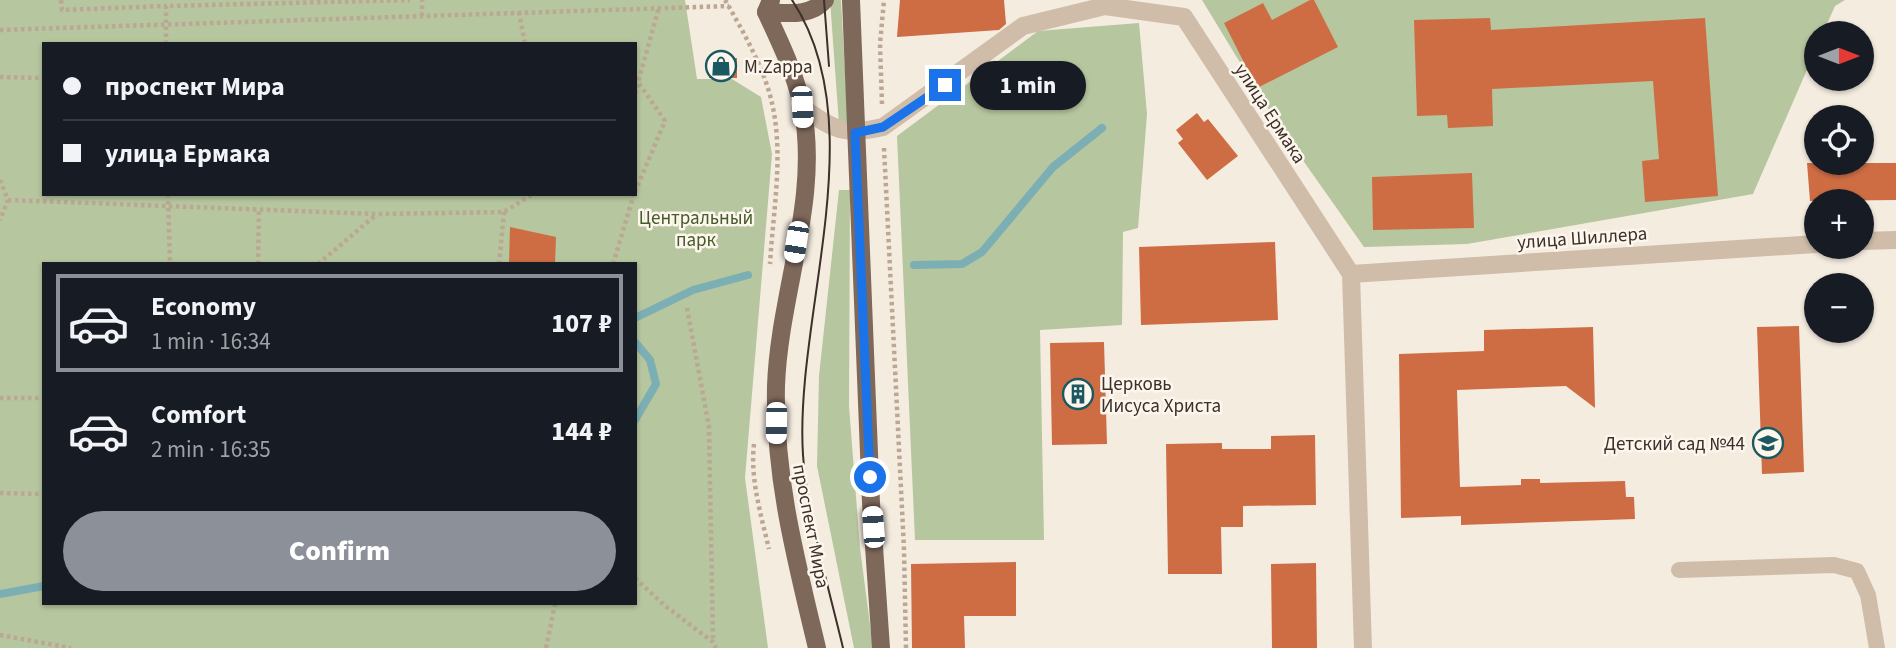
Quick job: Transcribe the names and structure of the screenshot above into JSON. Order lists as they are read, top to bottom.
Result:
{
  "streets": {
    "main road": ["проспект Мира"],
    "street": ["улица Ермака", "улица Шиллера"]
  },
  "crossings": [
    ["улица Ермака", "улица Шиллера"]
  ],
  "parks": ["Центральный парк"],
  "places": {
    "shop": ["M.Zappa"],
    "building": ["Церковь Иисуса Христа"],
    "school or university": ["Детский сад №44"]
  },
  "north": "right",
  "page": {
    "map_buttons": ["+", "−"],
    "banner": ["проспект Мира", "улица Ермака"],
    "bubble": "1 min",
    "list": [
      {
        "name": "Economy",
        "note": "1 min · 16:34",
        "value": "107 ₽"
      },
      {
        "name": "Comfort",
        "note": "2 min · 16:35",
        "value": "144 ₽"
      }
    ],
    "buttons": "Confirm"
  }
}
